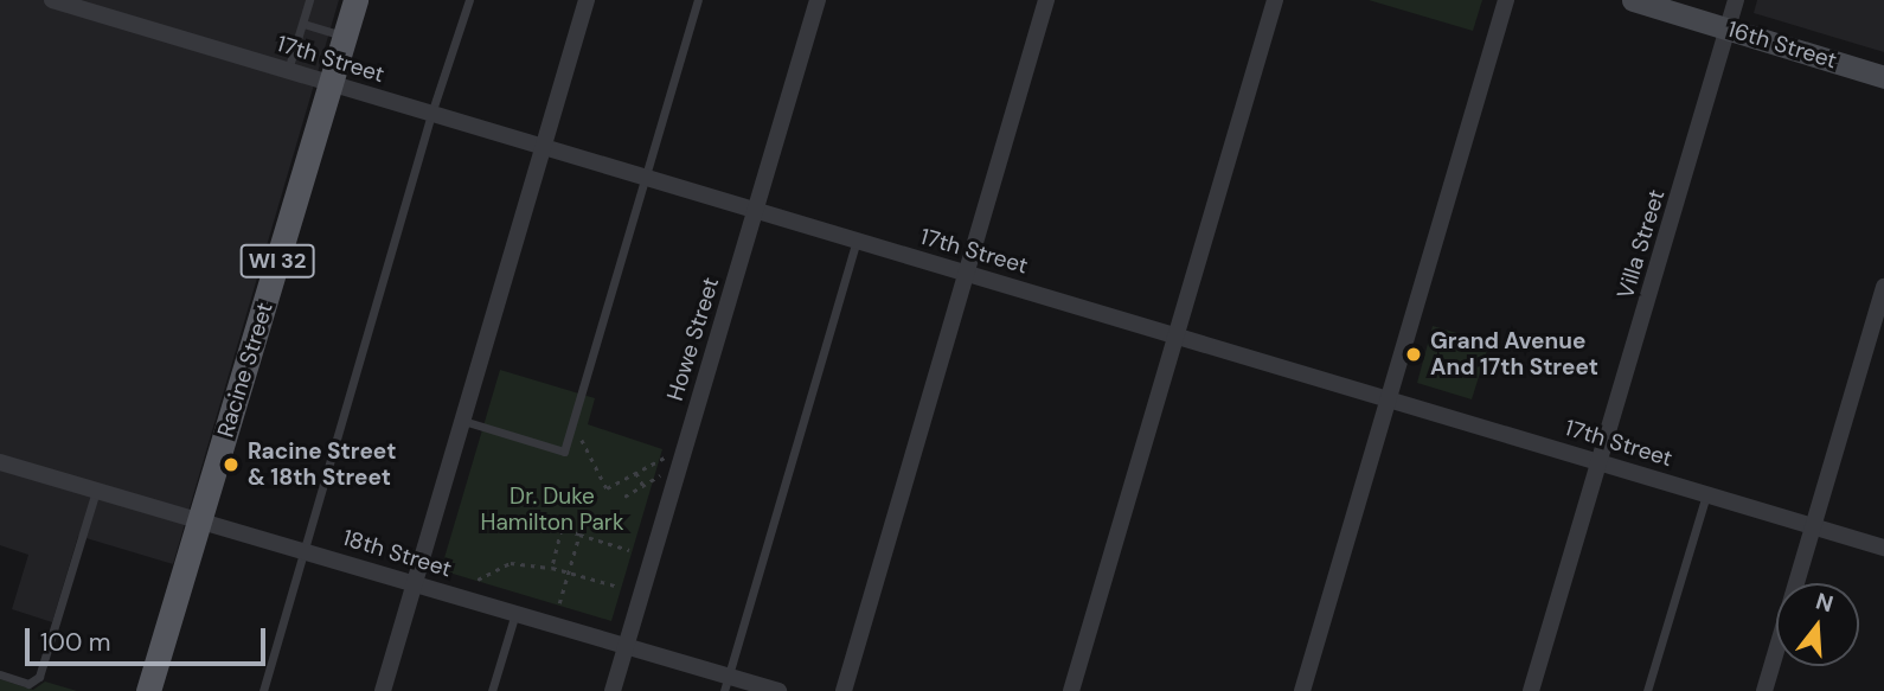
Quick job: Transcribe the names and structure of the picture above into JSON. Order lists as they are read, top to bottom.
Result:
{
  "streets": {
    "main road": ["WI 32", "Racine Street"],
    "street": [
      "16th Street",
      "17th Street",
      "Villa Street",
      "Howe Street",
      "18th Street"
    ]
  },
  "crossings": [
    ["16th Street", "Villa Street"],
    ["17th Street", "Villa Street"],
    ["17th Street", "Howe Street"],
    ["17th Street", "Racine Street"],
    ["Howe Street", "18th Street"],
    ["Racine Street", "18th Street"]
  ],
  "parks": ["Dr. Duke Hamilton Park"],
  "places": ["Grand Avenue And 17th Street", "Racine Street & 18th Street"],
  "scale_bar": "100 m",
  "north": "top"
}
